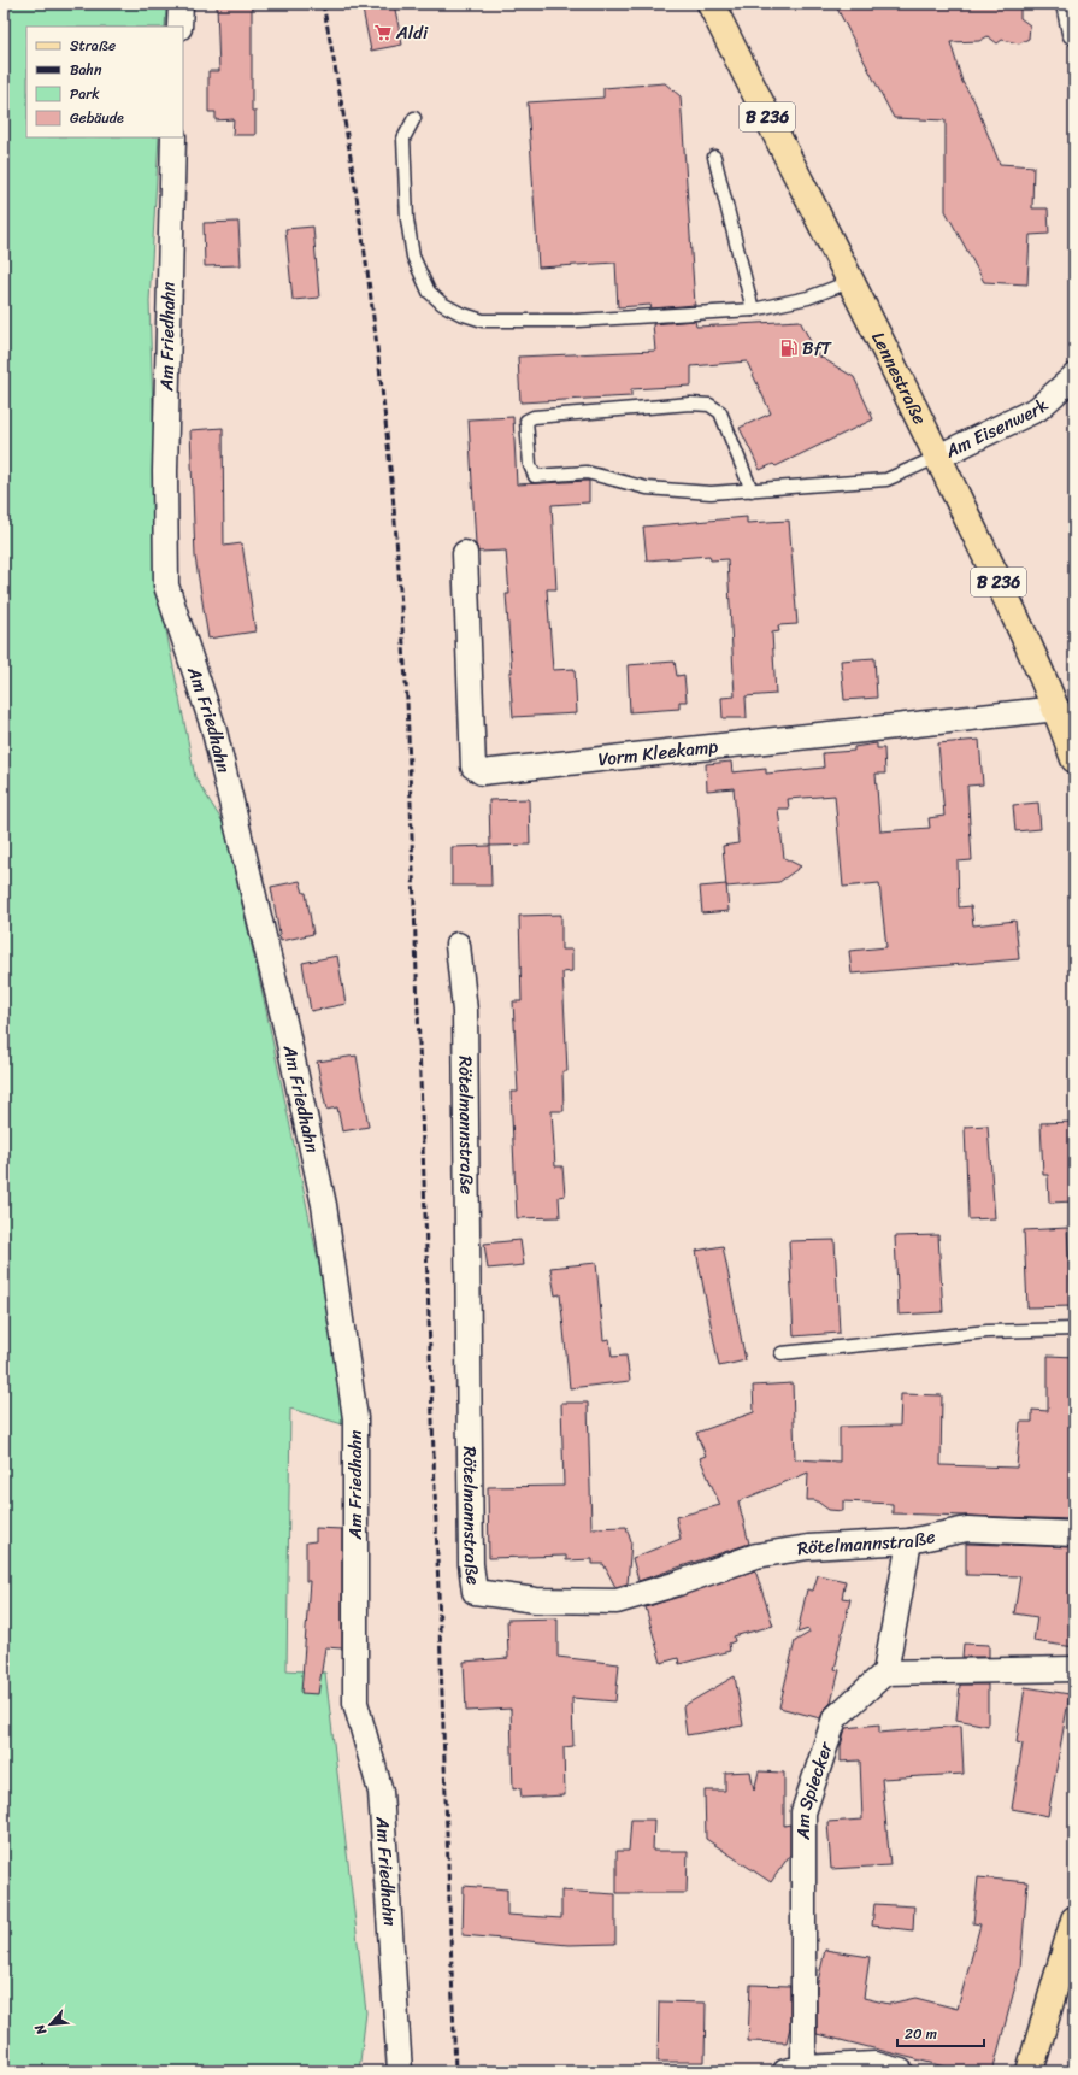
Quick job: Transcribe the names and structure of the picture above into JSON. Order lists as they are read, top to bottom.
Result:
{
  "streets": {
    "main road": ["B 236", "Lennestraße"],
    "street": [
      "Am Friedhahn",
      "Am Eisenwerk",
      "Vorm Kleekamp",
      "Rötelmannstraße",
      "Am Spiecker"
    ]
  },
  "crossings": [
    ["Lennestraße", "Am Eisenwerk"],
    ["Lennestraße", "Vorm Kleekamp"]
  ],
  "places": {
    "supermarket": ["Aldi"],
    "fuel station": ["BfT"]
  },
  "legend": [
    "Straße",
    "Bahn",
    "Park",
    "Gebäude"
  ],
  "scale_bar": "20 m",
  "north": "bottom left"
}
